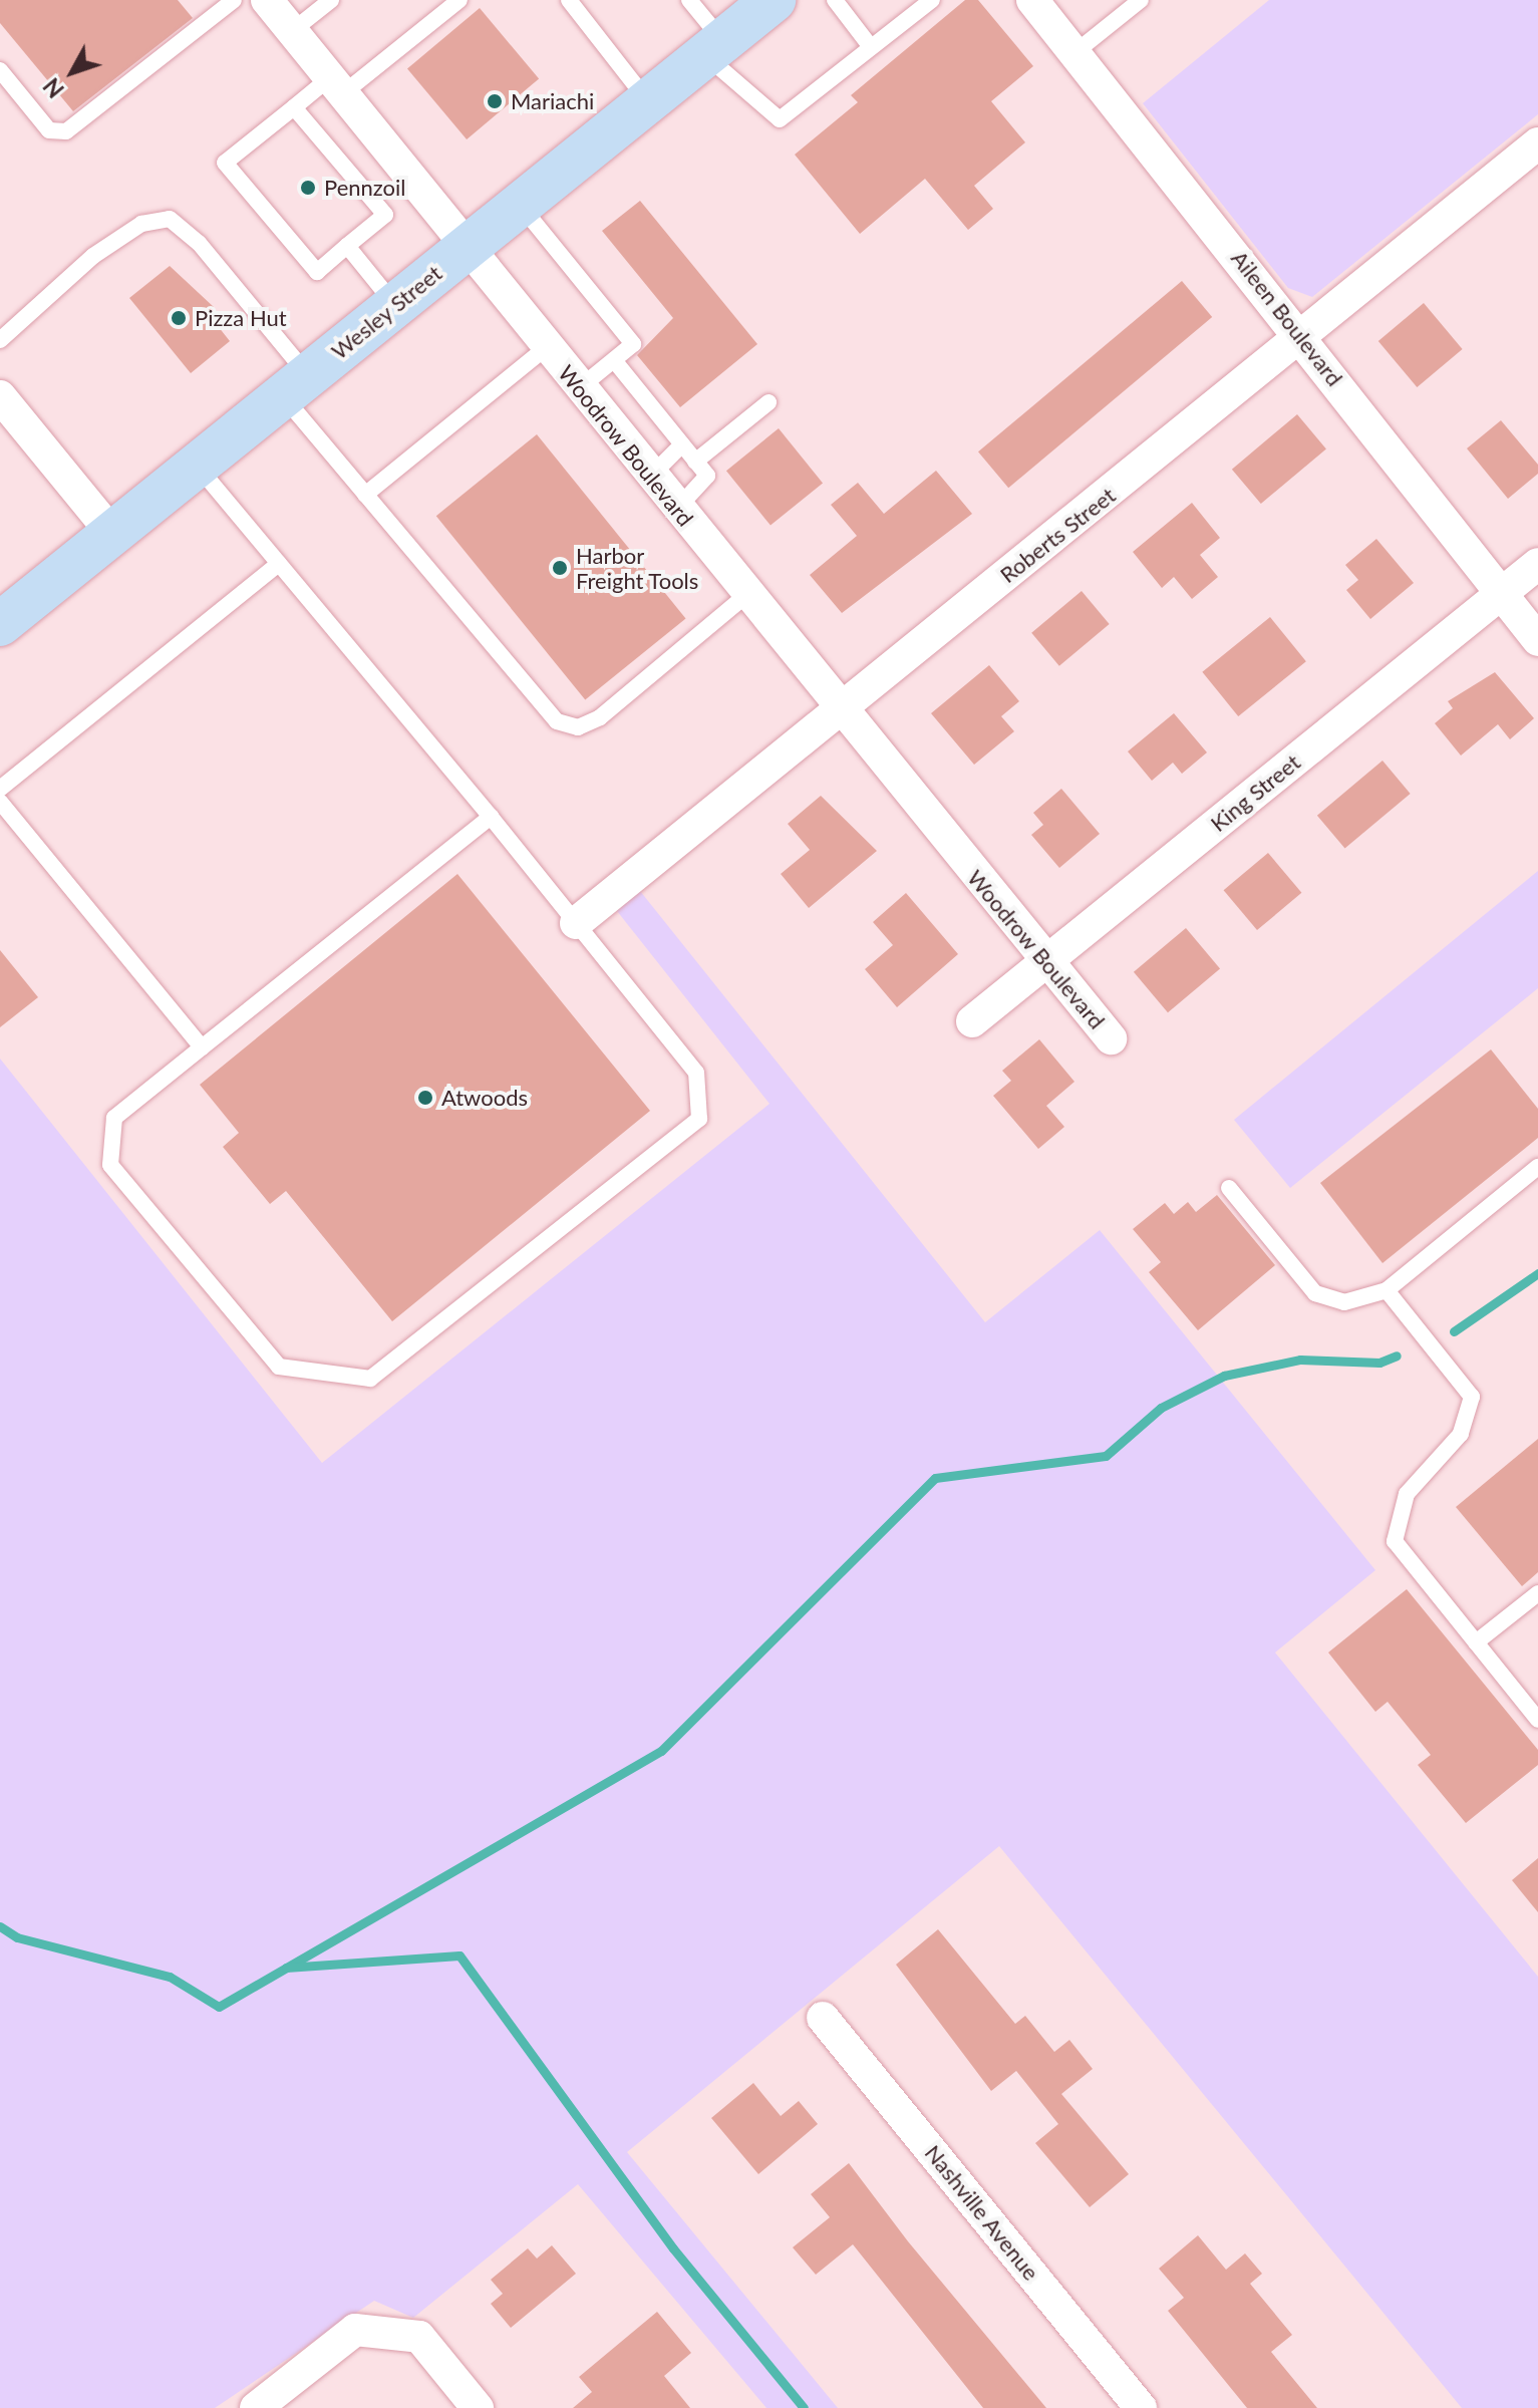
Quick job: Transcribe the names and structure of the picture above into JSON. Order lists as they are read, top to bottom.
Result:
{
  "streets": {
    "main road": ["Wesley Street"],
    "street": [
      "Aileen Boulevard",
      "Woodrow Boulevard",
      "Roberts Street",
      "King Street",
      "Nashville Avenue"
    ]
  },
  "crossings": [
    ["Wesley Street", "Woodrow Boulevard"],
    ["Aileen Boulevard", "Roberts Street"],
    ["Aileen Boulevard", "King Street"],
    ["Woodrow Boulevard", "Roberts Street"],
    ["Woodrow Boulevard", "King Street"]
  ],
  "places": [
    "Mariachi",
    "Pennzoil",
    "Pizza Hut",
    "Harbor Freight Tools",
    "Atwoods"
  ],
  "north": "bottom left"
}
